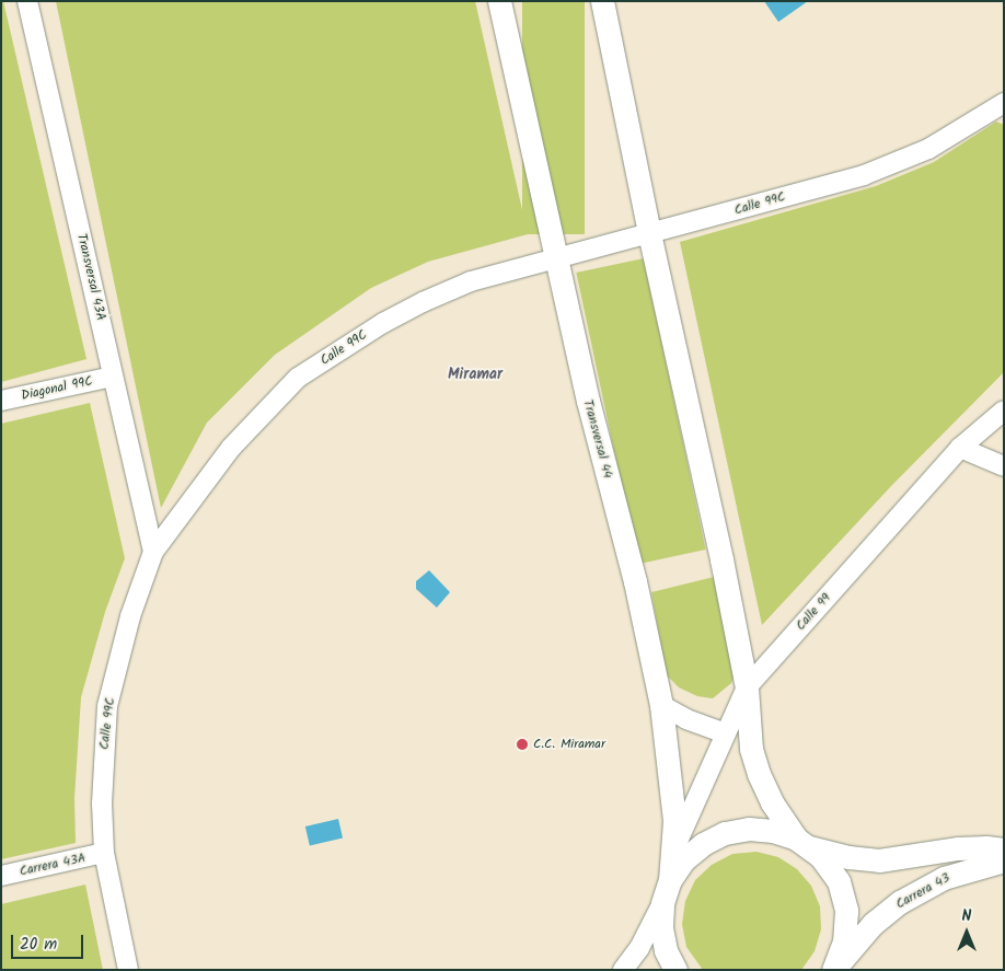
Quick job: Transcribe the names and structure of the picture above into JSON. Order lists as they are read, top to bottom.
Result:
{
  "streets": {
    "street": [
      "Calle 99C",
      "Transversal 43A",
      "Diagonal 99C",
      "Transversal 44",
      "Calle 99",
      "Carrera 43A",
      "Carrera 43"
    ]
  },
  "crossings": [
    ["Calle 99C", "Transversal 43A"],
    ["Calle 99C", "Transversal 44"],
    ["Calle 99C", "Carrera 43A"],
    ["Transversal 43A", "Diagonal 99C"],
    ["Transversal 44", "Calle 99"],
    ["Transversal 44", "Carrera 43"]
  ],
  "districts": ["Miramar"],
  "places": ["C.C. Miramar"],
  "scale_bar": "20 m",
  "north": "top"
}
